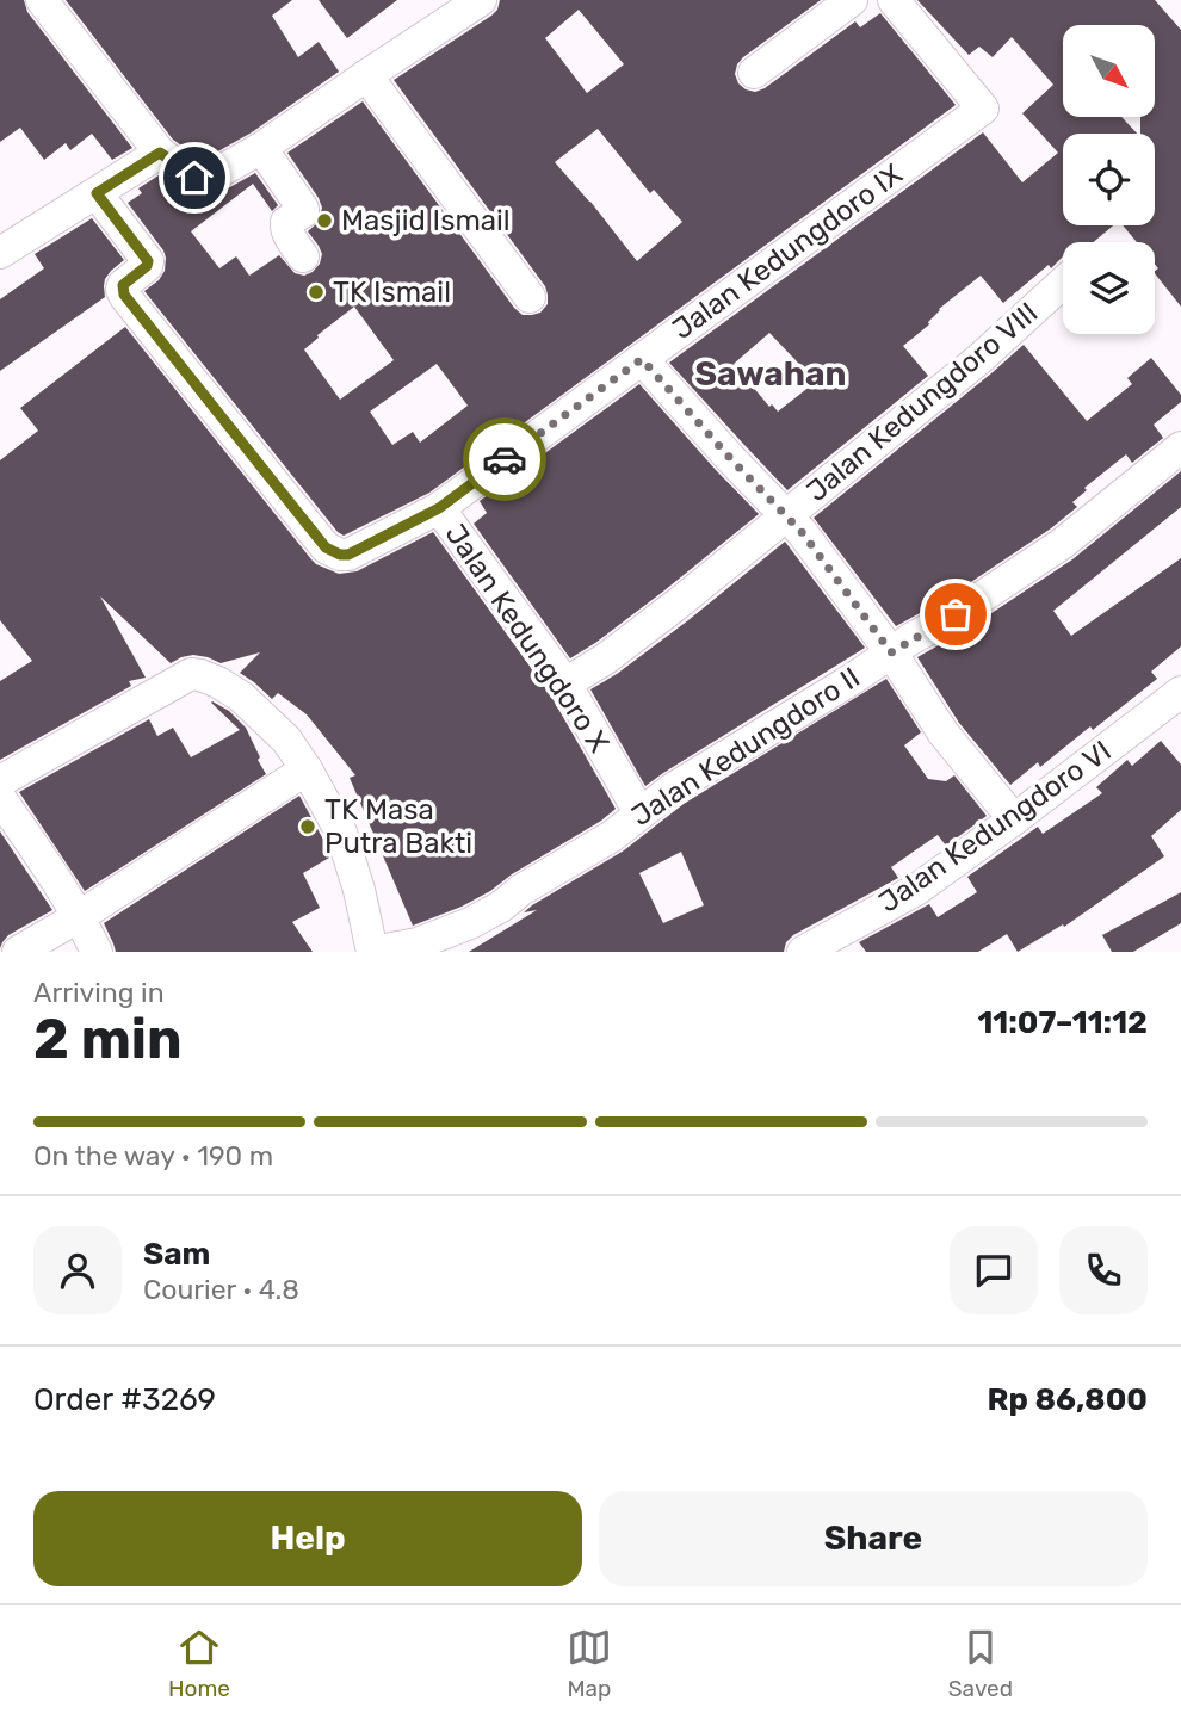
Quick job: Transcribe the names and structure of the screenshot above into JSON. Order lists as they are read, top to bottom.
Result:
{
  "streets": {
    "street": [
      "Jalan Kedungdoro IX",
      "Jalan Kedungdoro VIII",
      "Jalan Kedungdoro X",
      "Jalan Kedungdoro II",
      "Jalan Kedungdoro VI"
    ]
  },
  "crossings": [
    ["Jalan Kedungdoro IX", "Jalan Kedungdoro X"],
    ["Jalan Kedungdoro VIII", "Jalan Kedungdoro X"],
    ["Jalan Kedungdoro X", "Jalan Kedungdoro II"]
  ],
  "districts": ["Sawahan"],
  "places": ["Masjid Ismail", "TK Ismail", "TK Masa Putra Bakti"],
  "north": "bottom right",
  "page": {
    "heading": ["2 min", "Arriving in", "11:07–11:12"],
    "panel": [
      "Sam",
      "Courier · 4.8",
      "Order #3269",
      "Rp 86,800"
    ],
    "bar": "On the way · 190 m",
    "buttons": ["Help", "Share"],
    "tabs": ["Home", "Map", "Saved"]
  }
}
